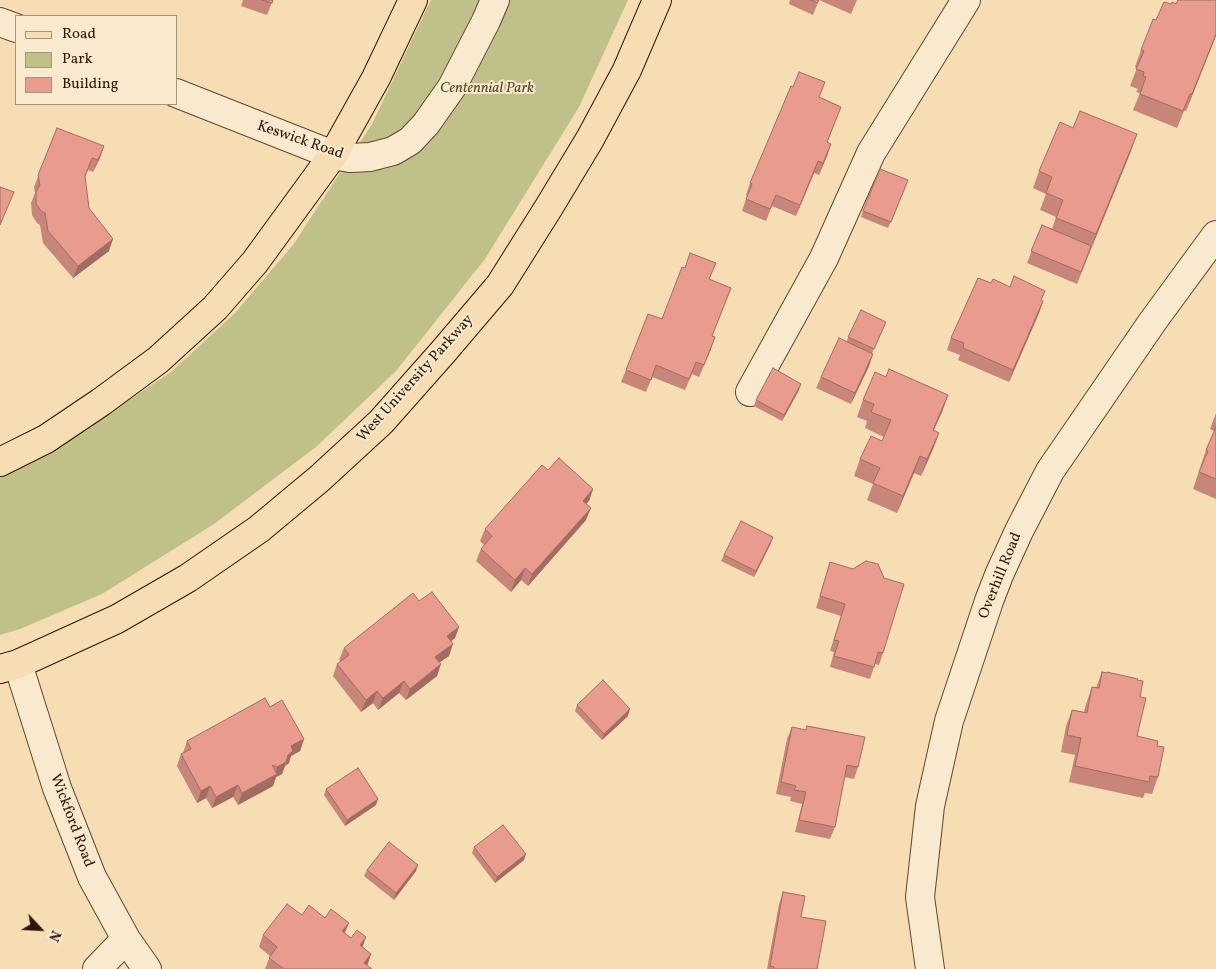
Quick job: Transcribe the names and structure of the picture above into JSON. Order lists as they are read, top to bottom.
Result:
{
  "streets": {
    "main road": ["West University Parkway"],
    "street": ["Keswick Road", "Overhill Road", "Wickford Road"]
  },
  "crossings": [
    ["West University Parkway", "Wickford Road"]
  ],
  "parks": ["Centennial Park"],
  "legend": ["Road", "Park", "Building"],
  "north": "bottom right"
}
